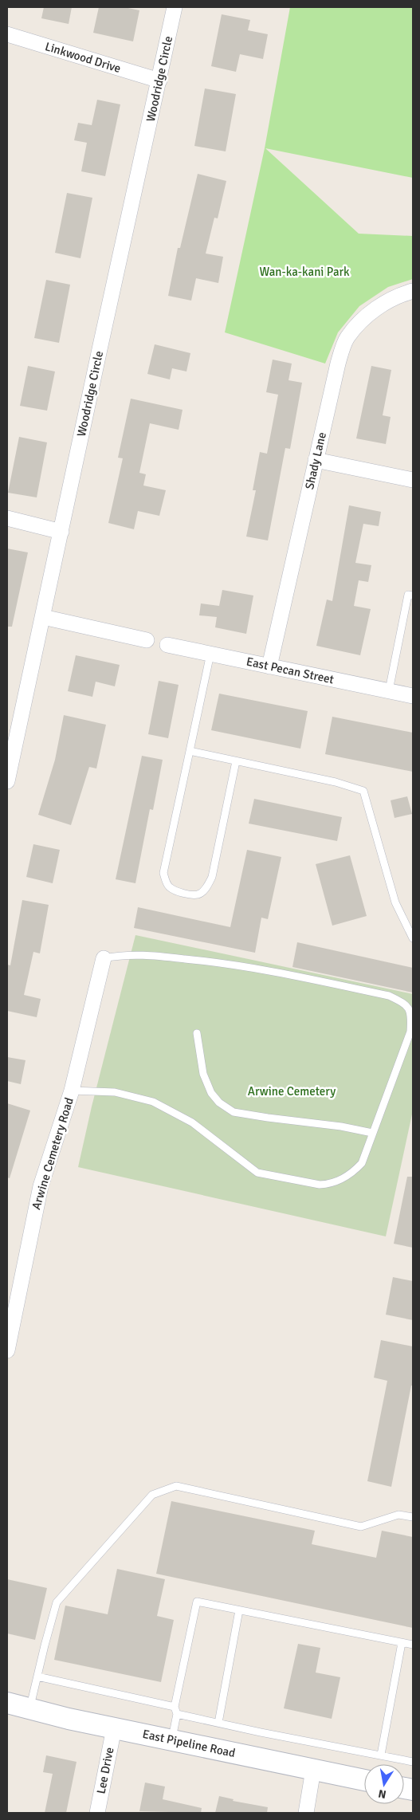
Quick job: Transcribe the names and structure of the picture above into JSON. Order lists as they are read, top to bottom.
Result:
{
  "streets": {
    "main road": ["East Pipeline Road"],
    "street": [
      "Linkwood Drive",
      "Woodridge Circle",
      "Shady Lane",
      "East Pecan Street",
      "Arwine Cemetery Road",
      "Lee Drive"
    ]
  },
  "crossings": [
    ["Linkwood Drive", "Woodridge Circle"],
    ["Shady Lane", "East Pecan Street"],
    ["East Pipeline Road", "Lee Drive"]
  ],
  "parks": ["Wan-ka-kani Park", "Arwine Cemetery"],
  "north": "bottom"
}
